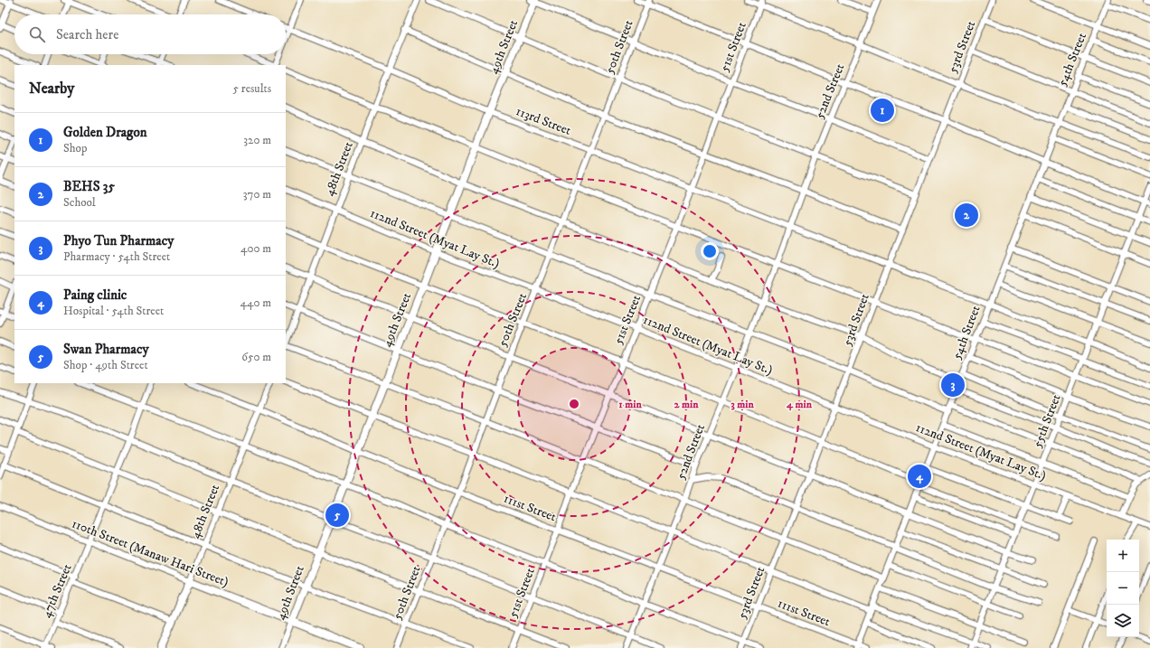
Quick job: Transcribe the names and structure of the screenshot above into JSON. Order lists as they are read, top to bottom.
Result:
{
  "streets": {
    "main road": ["49th Street", "48th Street", "110th Street (Manaw Hari Street)"],
    "street": [
      "50th Street",
      "51st Street",
      "53rd Street",
      "54th Street",
      "52nd Street",
      "113rd Street",
      "112nd Street (Myat Lay St.)",
      "55th Street",
      "111st Street",
      "47th Street"
    ]
  },
  "crossings": [
    ["49th Street", "113rd Street"],
    ["49th Street", "112nd Street (Myat Lay St.)"],
    ["49th Street", "111st Street"],
    ["49th Street", "110th Street (Manaw Hari Street)"],
    ["50th Street", "113rd Street"],
    ["50th Street", "112nd Street (Myat Lay St.)"],
    ["50th Street", "111st Street"],
    ["51st Street", "113rd Street"],
    ["51st Street", "112nd Street (Myat Lay St.)"],
    ["51st Street", "111st Street"],
    ["53rd Street", "113rd Street"],
    ["53rd Street", "112nd Street (Myat Lay St.)"],
    ["53rd Street", "111st Street"],
    ["54th Street", "113rd Street"],
    ["54th Street", "112nd Street (Myat Lay St.)"],
    ["54th Street", "111st Street"],
    ["52nd Street", "113rd Street"],
    ["52nd Street", "112nd Street (Myat Lay St.)"],
    ["52nd Street", "111st Street"],
    ["113rd Street", "48th Street"],
    ["113rd Street", "55th Street"],
    ["48th Street", "112nd Street (Myat Lay St.)"],
    ["48th Street", "111st Street"],
    ["48th Street", "110th Street (Manaw Hari Street)"],
    ["112nd Street (Myat Lay St.)", "55th Street"],
    ["110th Street (Manaw Hari Street)", "47th Street"]
  ],
  "page": {
    "search": "Search here",
    "heading": ["Nearby", "5 results"],
    "pins": [
      "1",
      "2",
      "3",
      "4",
      "5"
    ],
    "list": [
      {
        "mark": "1",
        "name": "Golden Dragon",
        "note": "Shop",
        "value": "320 m"
      },
      {
        "mark": "2",
        "name": "BEHS 35",
        "note": "School",
        "value": "370 m"
      },
      {
        "mark": "3",
        "name": "Phyo Tun Pharmacy",
        "note": "Pharmacy · 54th Street",
        "value": "400 m"
      },
      {
        "mark": "4",
        "name": "Paing clinic",
        "note": "Hospital · 54th Street",
        "value": "440 m"
      },
      {
        "mark": "5",
        "name": "Swan Pharmacy",
        "note": "Shop · 49th Street",
        "value": "650 m"
      }
    ],
    "map_buttons": ["+", "−"]
  },
  "rings": [
    "1 min",
    "2 min",
    "3 min",
    "4 min"
  ]
}
